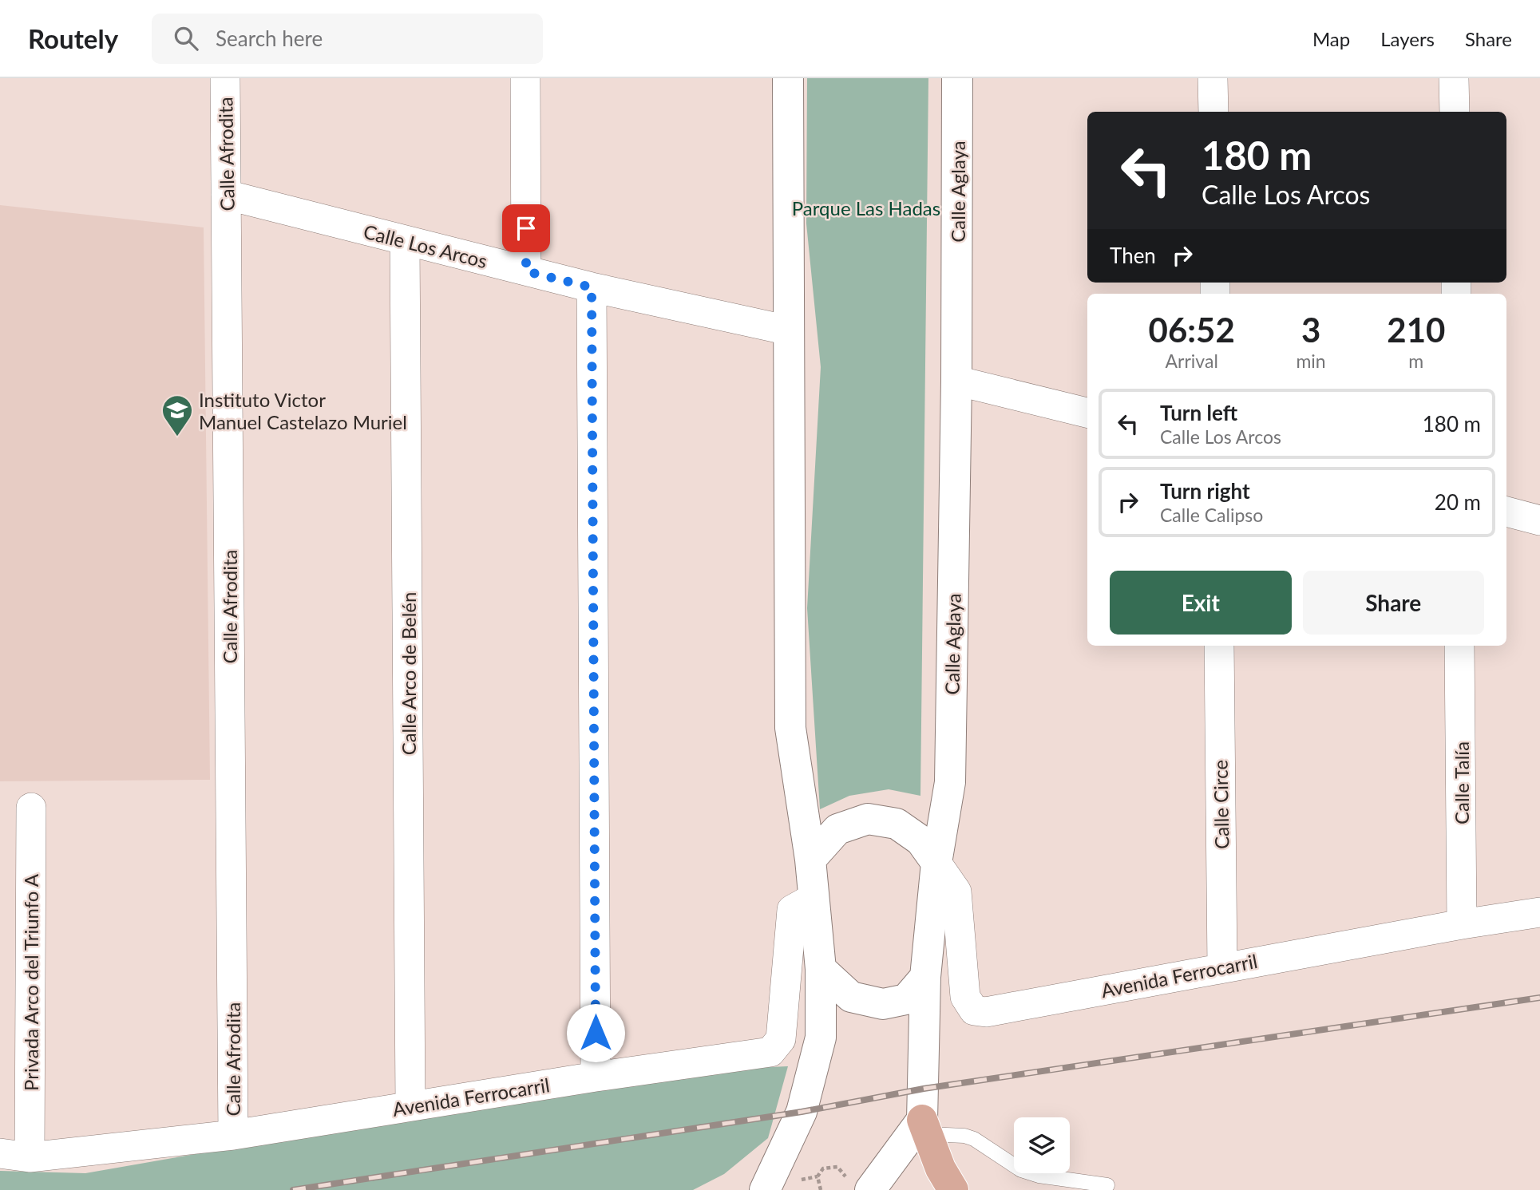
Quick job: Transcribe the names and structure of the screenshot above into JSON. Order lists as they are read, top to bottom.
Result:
{
  "streets": {
    "main road": ["Calle Aglaya"],
    "street": [
      "Calle Afrodita",
      "Calle Los Arcos",
      "Calle Arco de Belén",
      "Calle Talía",
      "Calle Circe",
      "Avenida Ferrocarril",
      "Privada Arco del Triunfo A"
    ]
  },
  "crossings": [
    ["Calle Afrodita", "Calle Los Arcos"],
    ["Calle Afrodita", "Avenida Ferrocarril"],
    ["Calle Aglaya", "Avenida Ferrocarril"],
    ["Calle Los Arcos", "Calle Arco de Belén"],
    ["Calle Arco de Belén", "Avenida Ferrocarril"],
    ["Calle Talía", "Avenida Ferrocarril"],
    ["Calle Circe", "Avenida Ferrocarril"],
    ["Avenida Ferrocarril", "Privada Arco del Triunfo A"]
  ],
  "parks": ["Parque Las Hadas"],
  "places": {
    "school or university": ["Instituto Victor Manuel Castelazo Muriel"]
  },
  "page": {
    "header": "Routely",
    "search": "Search here",
    "nav": ["Map", "Layers", "Share"],
    "turn": ["180 m", "Calle Los Arcos"],
    "then": "Then",
    "eta": [
      "06:52",
      "Arrival",
      "3",
      "min",
      "210",
      "m"
    ],
    "list": [
      {
        "name": "Turn left",
        "note": "Calle Los Arcos",
        "value": "180 m"
      },
      {
        "name": "Turn right",
        "note": "Calle Calipso",
        "value": "20 m"
      }
    ],
    "buttons": ["Exit", "Share"]
  }
}
